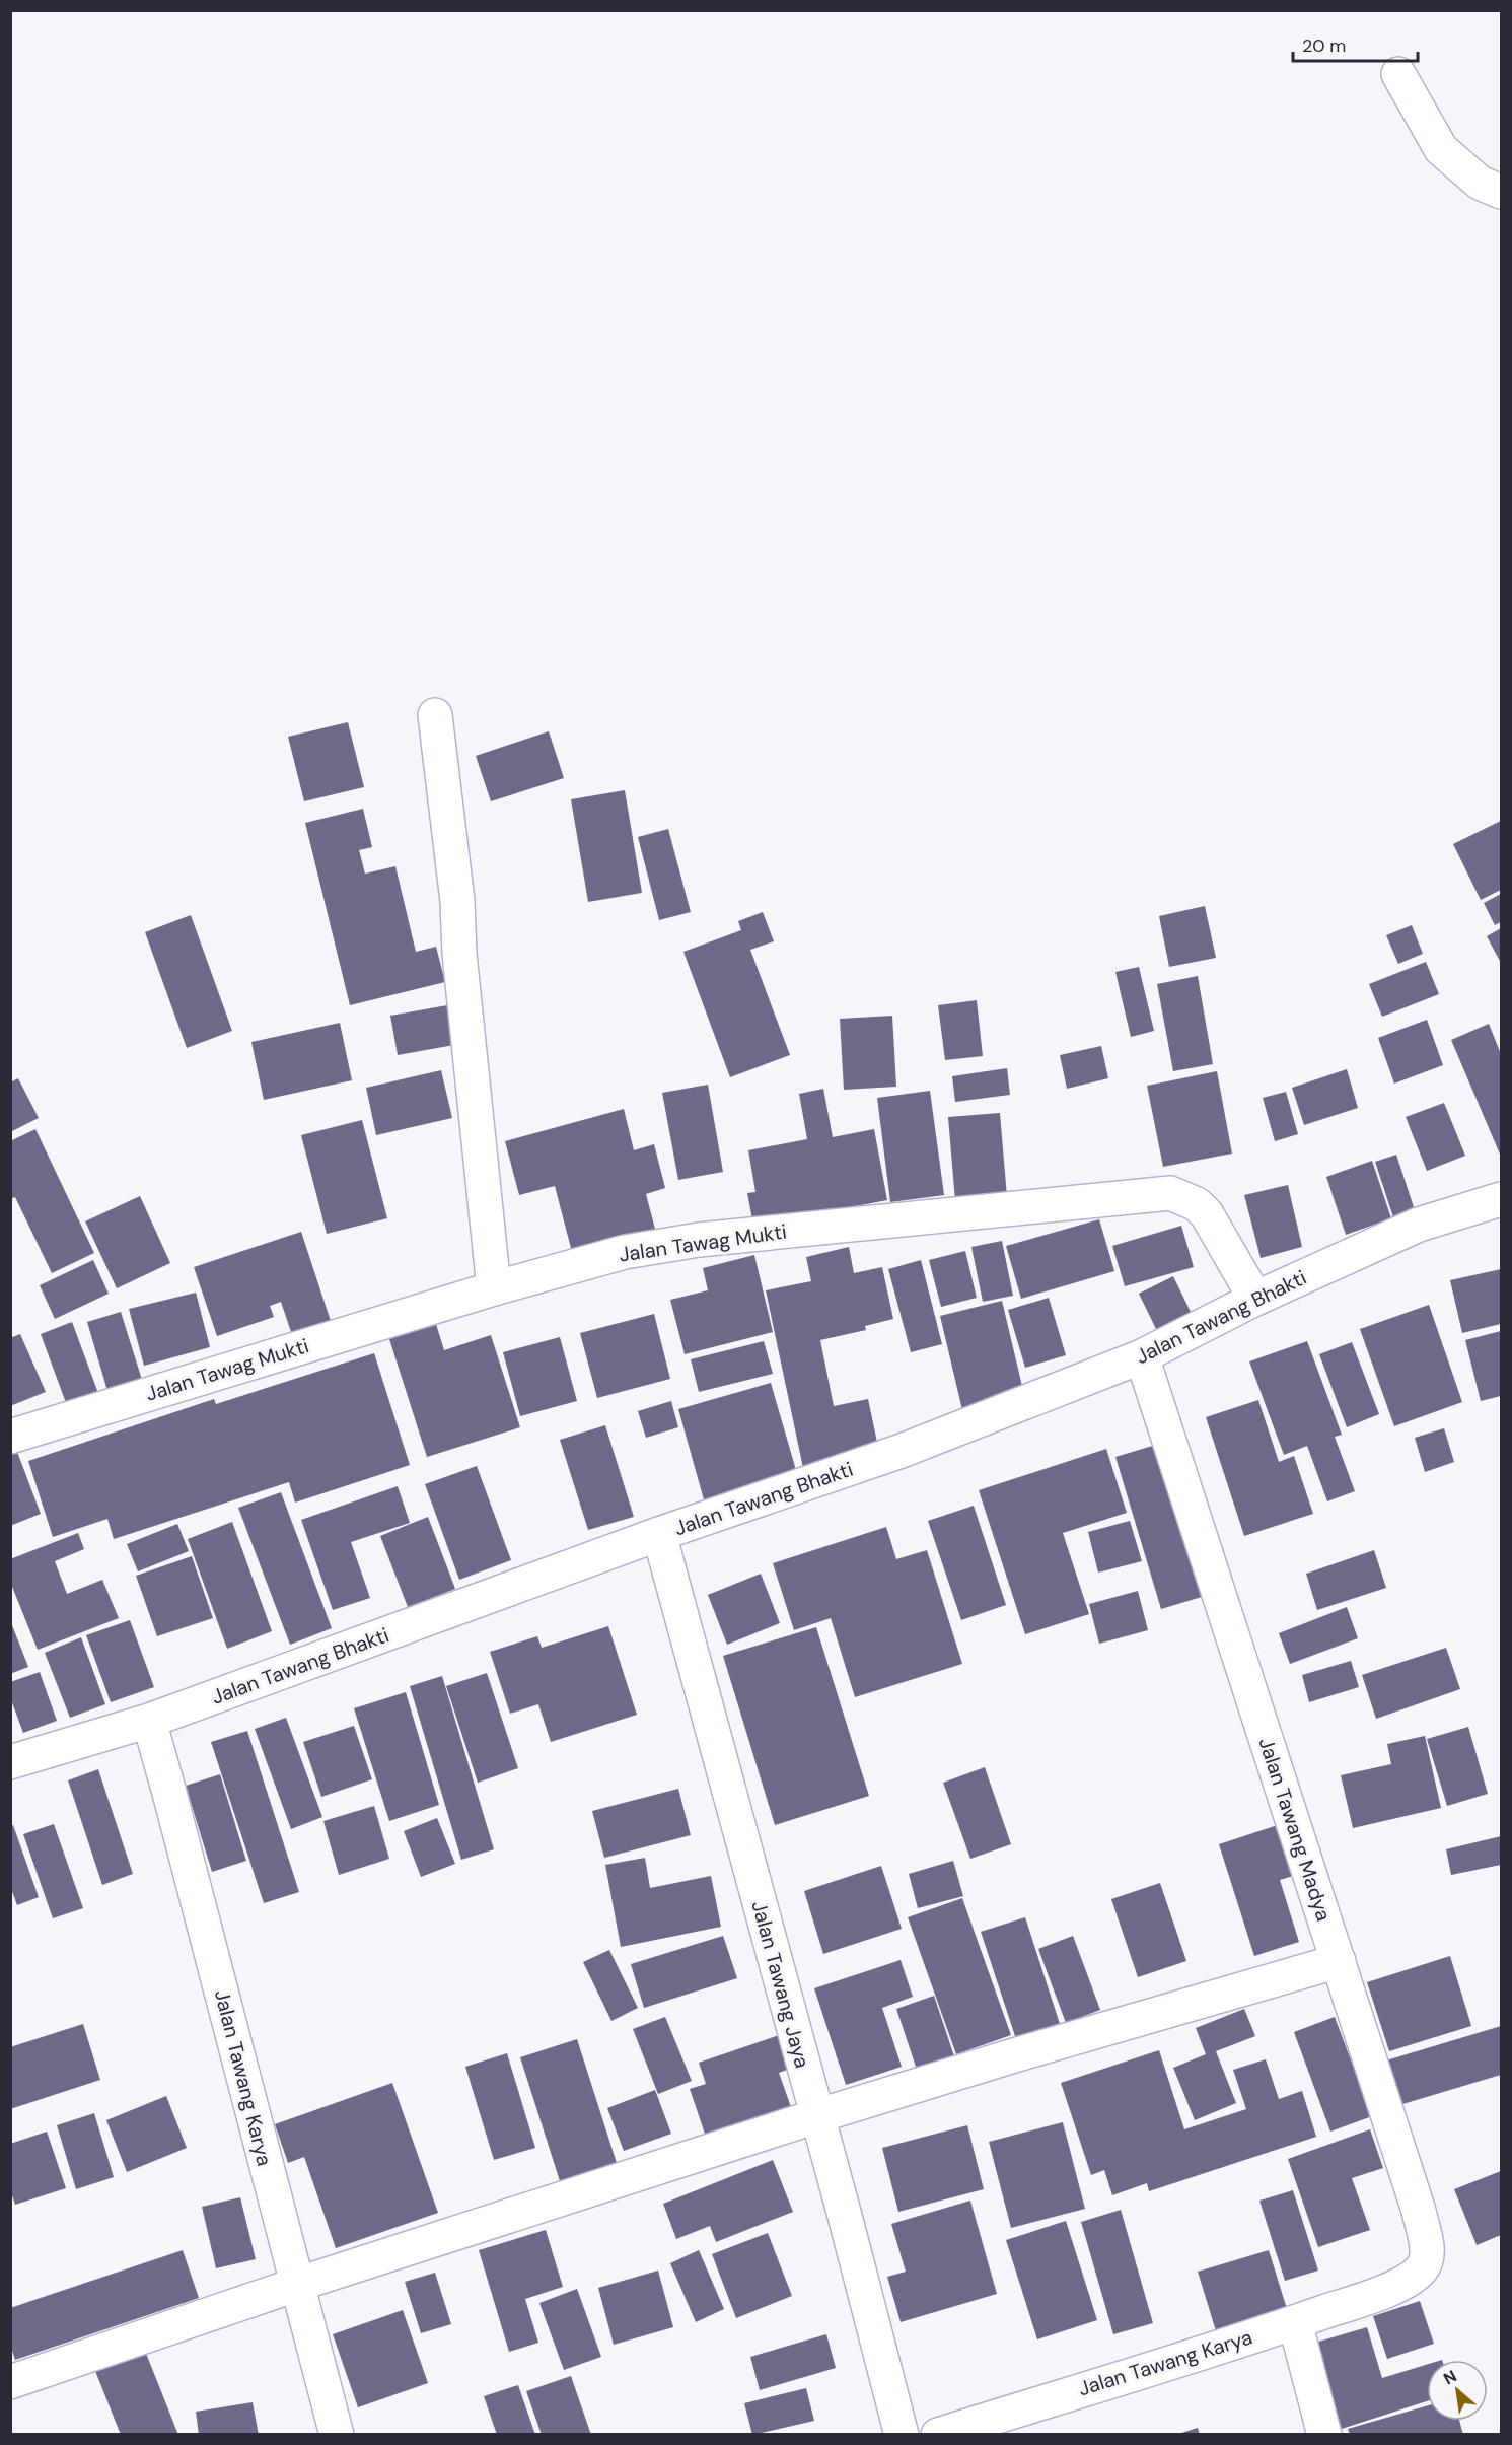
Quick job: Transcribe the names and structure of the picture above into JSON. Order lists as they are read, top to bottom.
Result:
{
  "streets": {
    "street": [
      "Jalan Tawag Mukti",
      "Jalan Tawang Bhakti",
      "Jalan Tawang Madya",
      "Jalan Tawang Jaya",
      "Jalan Tawang Karya"
    ]
  },
  "crossings": [
    ["Jalan Tawag Mukti", "Jalan Tawang Bhakti"],
    ["Jalan Tawang Bhakti", "Jalan Tawang Madya"],
    ["Jalan Tawang Bhakti", "Jalan Tawang Jaya"],
    ["Jalan Tawang Bhakti", "Jalan Tawang Karya"],
    ["Jalan Tawang Madya", "Jalan Tawang Karya"]
  ],
  "scale_bar": "20 m",
  "north": "top left"
}
